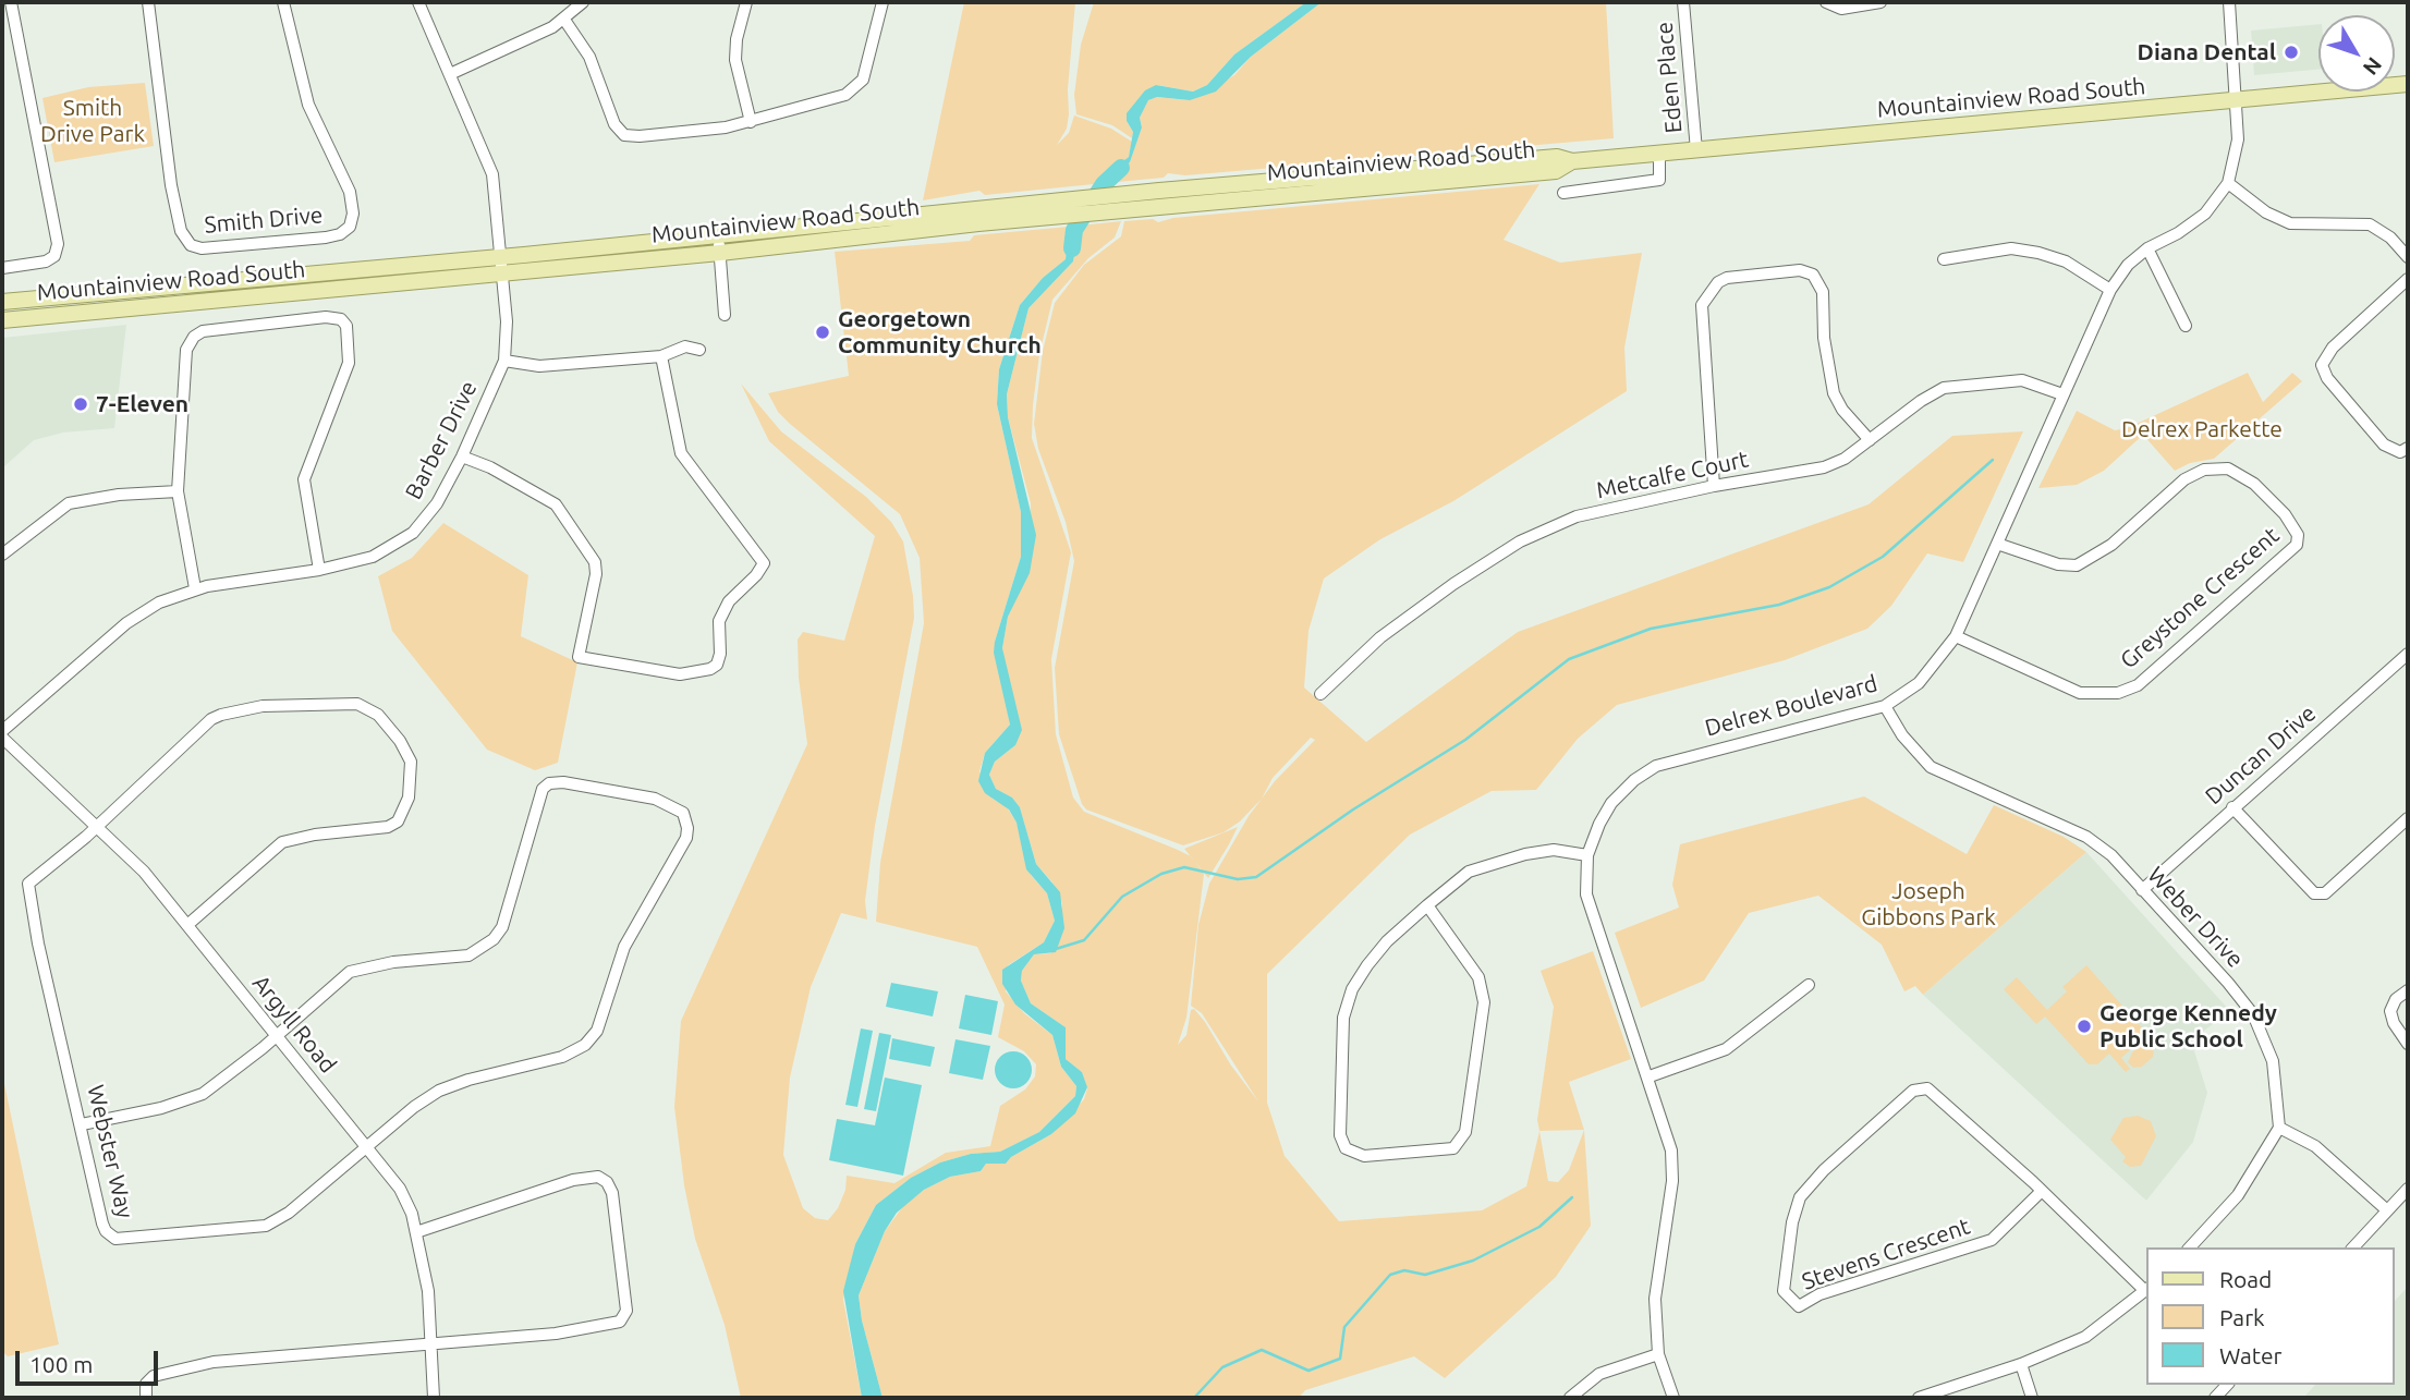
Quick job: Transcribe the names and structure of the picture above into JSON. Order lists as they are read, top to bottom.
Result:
{
  "streets": {
    "main road": ["Mountainview Road South"],
    "street": [
      "Eden Place",
      "Smith Drive",
      "Barber Drive",
      "Metcalfe Court",
      "Greystone Crescent",
      "Delrex Boulevard",
      "Duncan Drive",
      "Weber Drive",
      "Argyll Road",
      "Webster Way",
      "Stevens Crescent"
    ]
  },
  "crossings": [
    ["Eden Place", "Mountainview Road South"],
    ["Mountainview Road South", "Barber Drive"],
    ["Mountainview Road South", "Delrex Boulevard"],
    ["Metcalfe Court", "Delrex Boulevard"],
    ["Greystone Crescent", "Delrex Boulevard"],
    ["Delrex Boulevard", "Weber Drive"],
    ["Duncan Drive", "Weber Drive"],
    ["Argyll Road", "Webster Way"]
  ],
  "parks": ["Smith Drive Park", "Delrex Parkette", "Joseph Gibbons Park"],
  "places": [
    "Diana Dental",
    "Georgetown Community Church",
    "7-Eleven",
    "George Kennedy Public School"
  ],
  "legend": ["Road", "Park", "Water"],
  "scale_bar": "100 m",
  "north": "bottom right"
}
